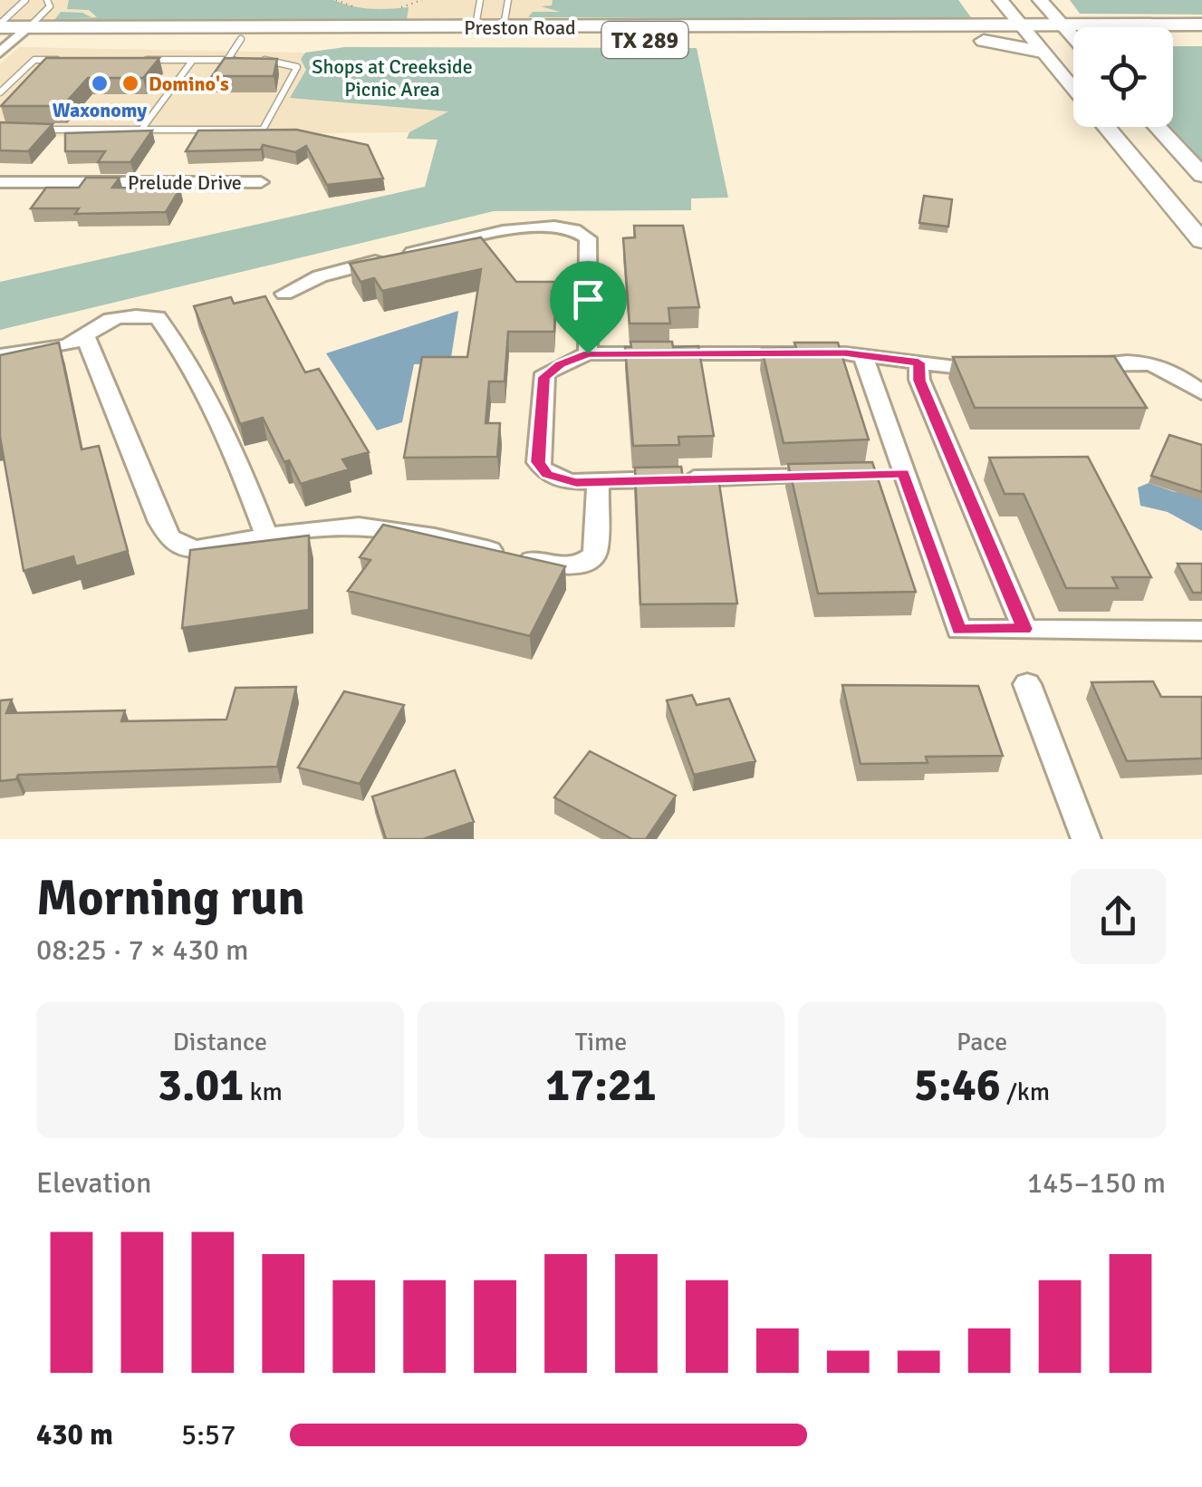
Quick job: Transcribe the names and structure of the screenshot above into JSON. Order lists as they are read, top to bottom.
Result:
{
  "streets": {
    "main road": ["Preston Road", "TX 289"],
    "street": ["Prelude Drive"]
  },
  "parks": ["Shops at Creekside Picnic Area"],
  "places": ["Waxonomy", "Domino's"],
  "page": {
    "heading": ["Morning run", "08:25 · 7 × 430 m"],
    "stats": [
      ["Distance", "3.01 km"],
      ["Time", "17:21"],
      ["Pace", "5:46 /km"]
    ],
    "chart": ["Elevation", "145–150 m"],
    "list": [
      {
        "name": "430 m",
        "note": "5:57"
      }
    ]
  }
}
